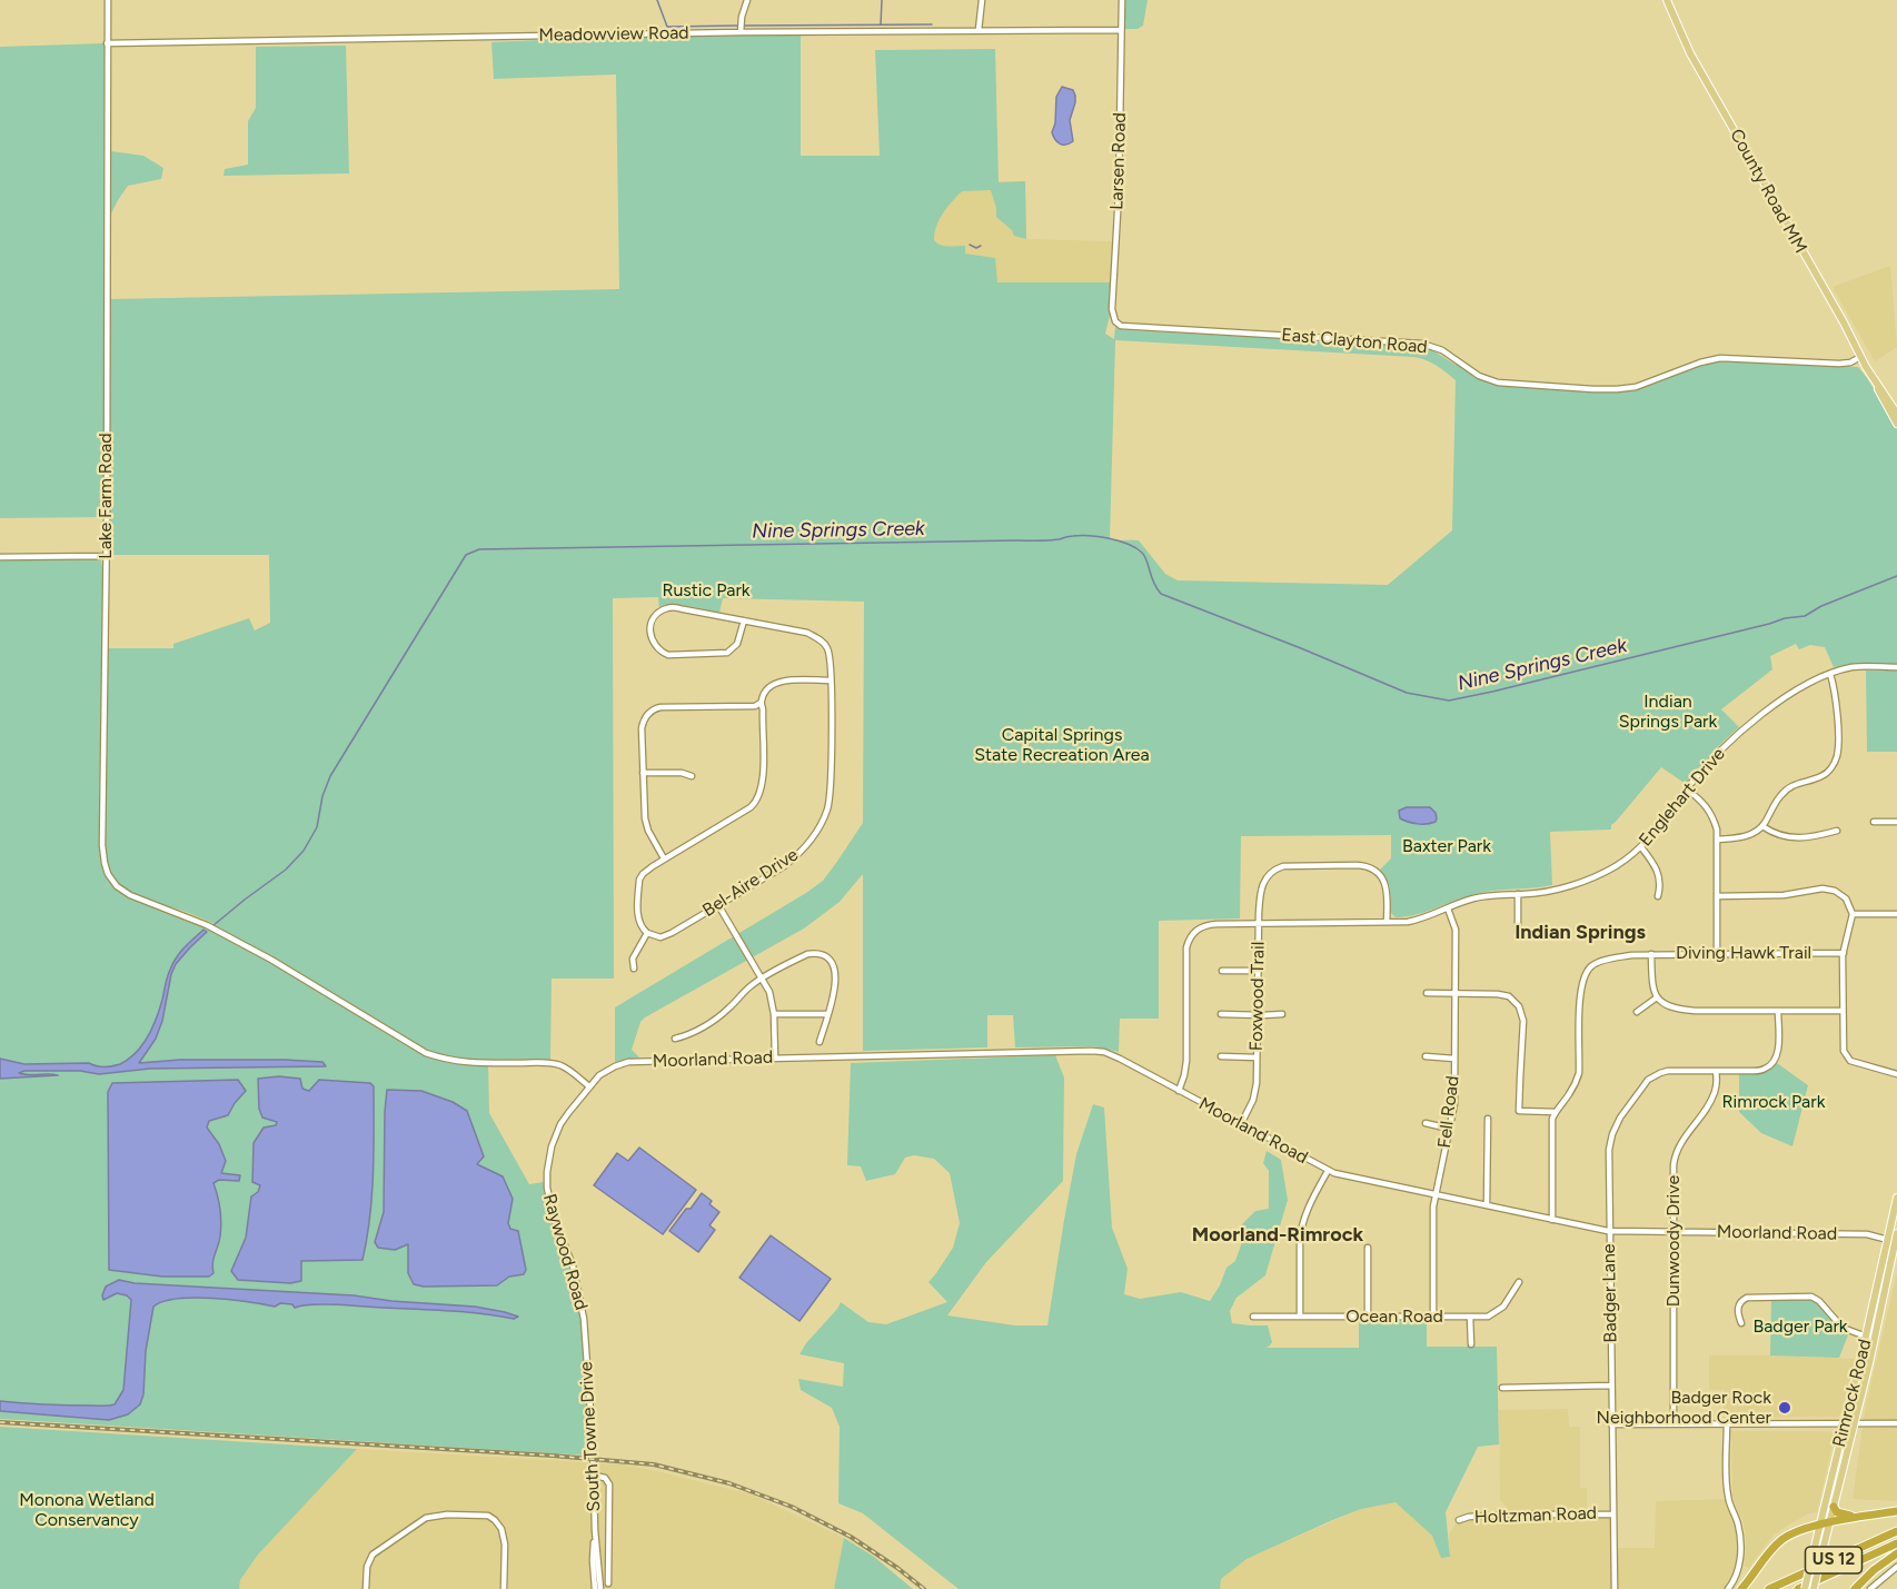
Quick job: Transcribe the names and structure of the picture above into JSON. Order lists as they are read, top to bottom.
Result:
{
  "streets": {
    "highway": ["US 12"],
    "main road": ["County Road MM", "Rimrock Road"],
    "street": [
      "Meadowview Road",
      "Larsen Road",
      "East Clayton Road",
      "Lake Farm Road",
      "Englehart Drive",
      "Bel-Aire Drive",
      "Diving Hawk Trail",
      "Foxwood Trail",
      "Moorland Road",
      "Fell Road",
      "Dunwoody Drive",
      "Raywood Road",
      "Badger Lane",
      "Ocean Road",
      "South Towne Drive",
      "Holtzman Road"
    ]
  },
  "crossings": [
    ["Meadowview Road", "Larsen Road"],
    ["Meadowview Road", "Lake Farm Road"],
    ["Larsen Road", "East Clayton Road"],
    ["County Road MM", "East Clayton Road"],
    ["Lake Farm Road", "Raywood Road"],
    ["Englehart Drive", "Foxwood Trail"],
    ["Englehart Drive", "Moorland Road"],
    ["Englehart Drive", "Fell Road"],
    ["Foxwood Trail", "Moorland Road"],
    ["Moorland Road", "Fell Road"],
    ["Moorland Road", "Dunwoody Drive"],
    ["Moorland Road", "Raywood Road"],
    ["Moorland Road", "Badger Lane"],
    ["Moorland Road", "Rimrock Road"],
    ["Fell Road", "Ocean Road"],
    ["Dunwoody Drive", "Badger Lane"],
    ["Raywood Road", "South Towne Drive"],
    ["Badger Lane", "Holtzman Road"]
  ],
  "districts": ["Indian Springs", "Moorland-Rimrock"],
  "water": ["Nine Springs Creek"],
  "parks": [
    "Rustic Park",
    "Indian Springs Park",
    "Capital Springs State Recreation Area",
    "Baxter Park",
    "Rimrock Park",
    "Badger Park",
    "Monona Wetland Conservancy"
  ],
  "places": ["Badger Rock Neighborhood Center"]
}
